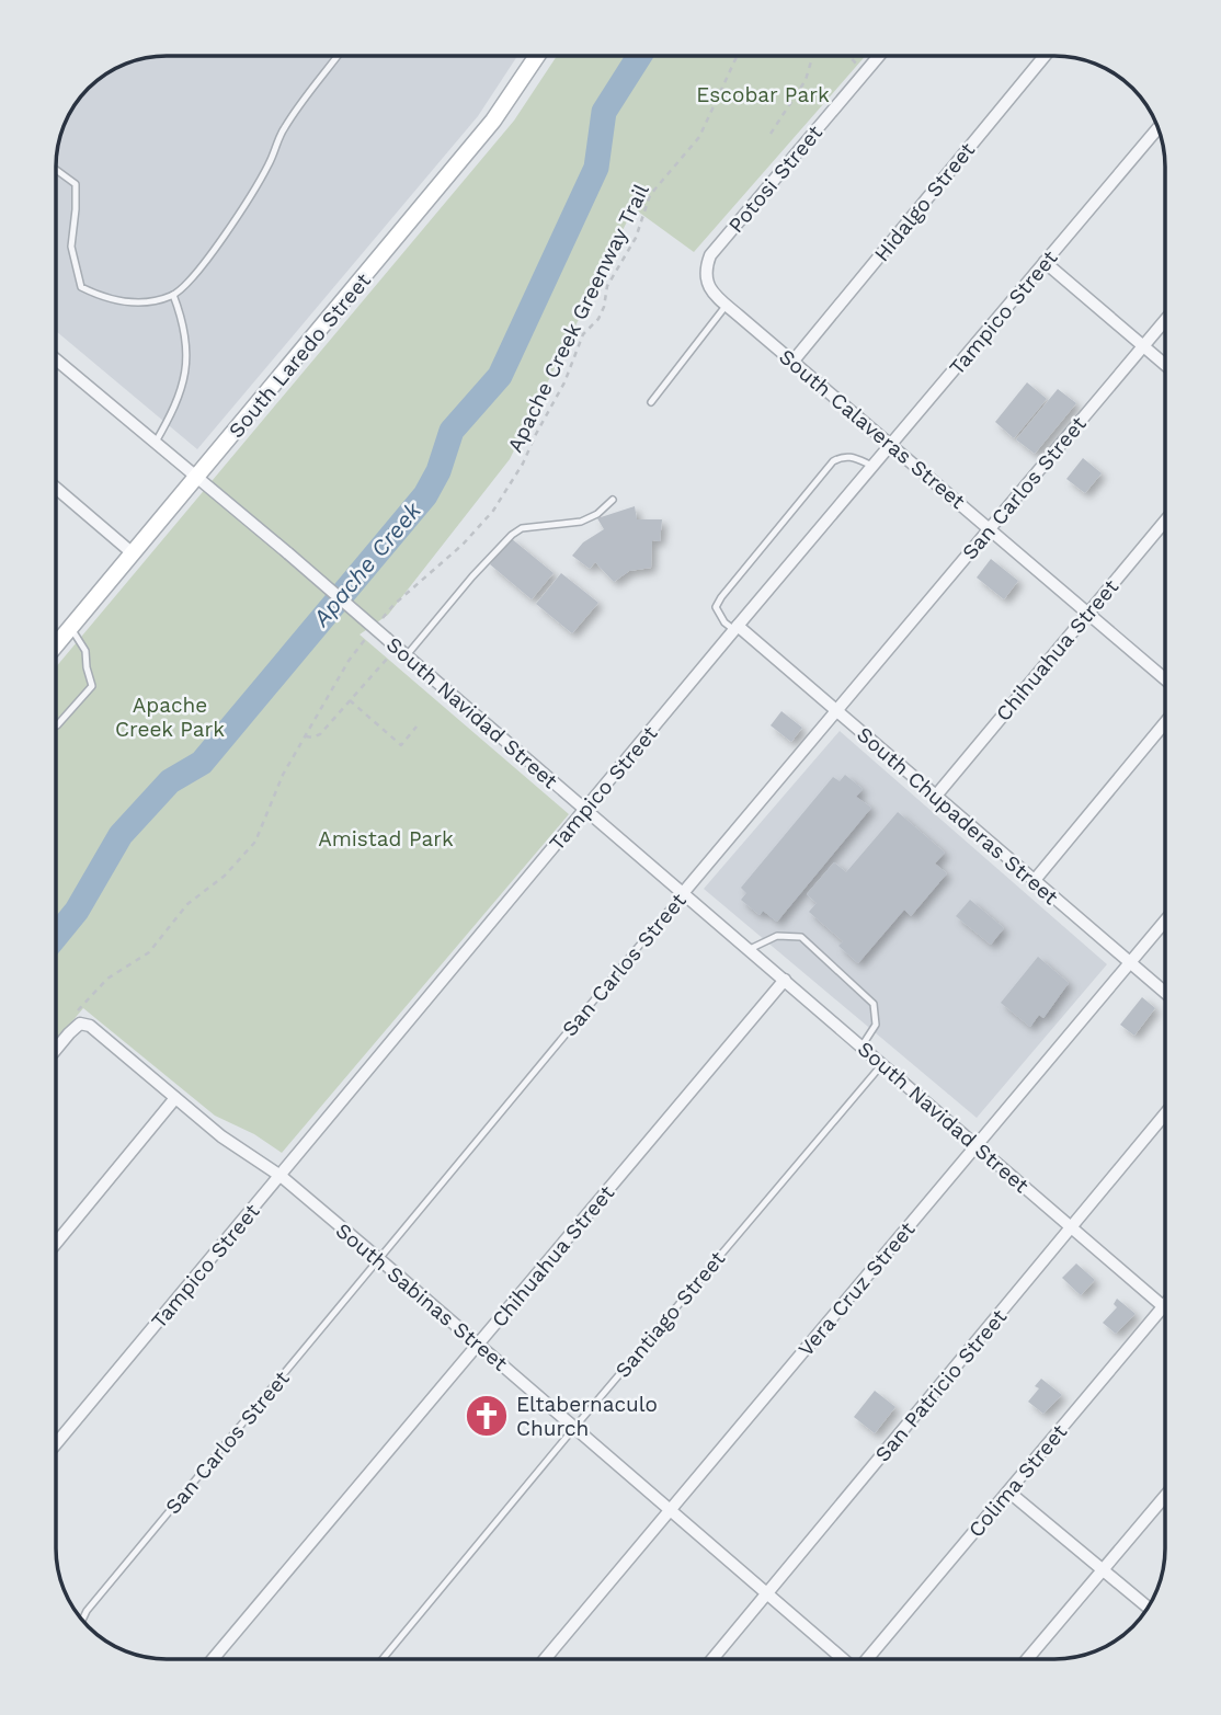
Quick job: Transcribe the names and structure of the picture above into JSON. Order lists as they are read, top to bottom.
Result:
{
  "streets": {
    "main road": ["South Laredo Street"],
    "street": [
      "Potosi Street",
      "Hidalgo Street",
      "Tampico Street",
      "South Calaveras Street",
      "San Carlos Street",
      "Chihuahua Street",
      "South Navidad Street",
      "South Chupaderas Street",
      "Vera Cruz Street",
      "South Sabinas Street",
      "San Patricio Street",
      "Colima Street"
    ],
    "lane": ["Santiago Street"],
    "path": ["Apache Creek Greenway Trail"]
  },
  "crossings": [
    ["Potosi Street", "South Calaveras Street"],
    ["Hidalgo Street", "South Calaveras Street"],
    ["Tampico Street", "South Calaveras Street"],
    ["Tampico Street", "South Navidad Street"],
    ["Tampico Street", "South Chupaderas Street"],
    ["Tampico Street", "South Sabinas Street"],
    ["South Laredo Street", "South Navidad Street"],
    ["South Calaveras Street", "San Carlos Street"],
    ["South Calaveras Street", "Chihuahua Street"],
    ["San Carlos Street", "South Navidad Street"],
    ["San Carlos Street", "South Chupaderas Street"],
    ["San Carlos Street", "South Sabinas Street"],
    ["Chihuahua Street", "South Navidad Street"],
    ["Chihuahua Street", "South Chupaderas Street"],
    ["Chihuahua Street", "South Sabinas Street"],
    ["South Navidad Street", "Vera Cruz Street"],
    ["South Navidad Street", "Santiago Street"],
    ["South Navidad Street", "San Patricio Street"],
    ["South Navidad Street", "Colima Street"],
    ["South Chupaderas Street", "Vera Cruz Street"],
    ["Vera Cruz Street", "South Sabinas Street"],
    ["South Sabinas Street", "Santiago Street"],
    ["South Sabinas Street", "San Patricio Street"]
  ],
  "water": ["Apache Creek"],
  "parks": ["Escobar Park", "Apache Creek Park", "Amistad Park"],
  "places": {
    "church": ["Eltabernaculo Church"]
  }
}
